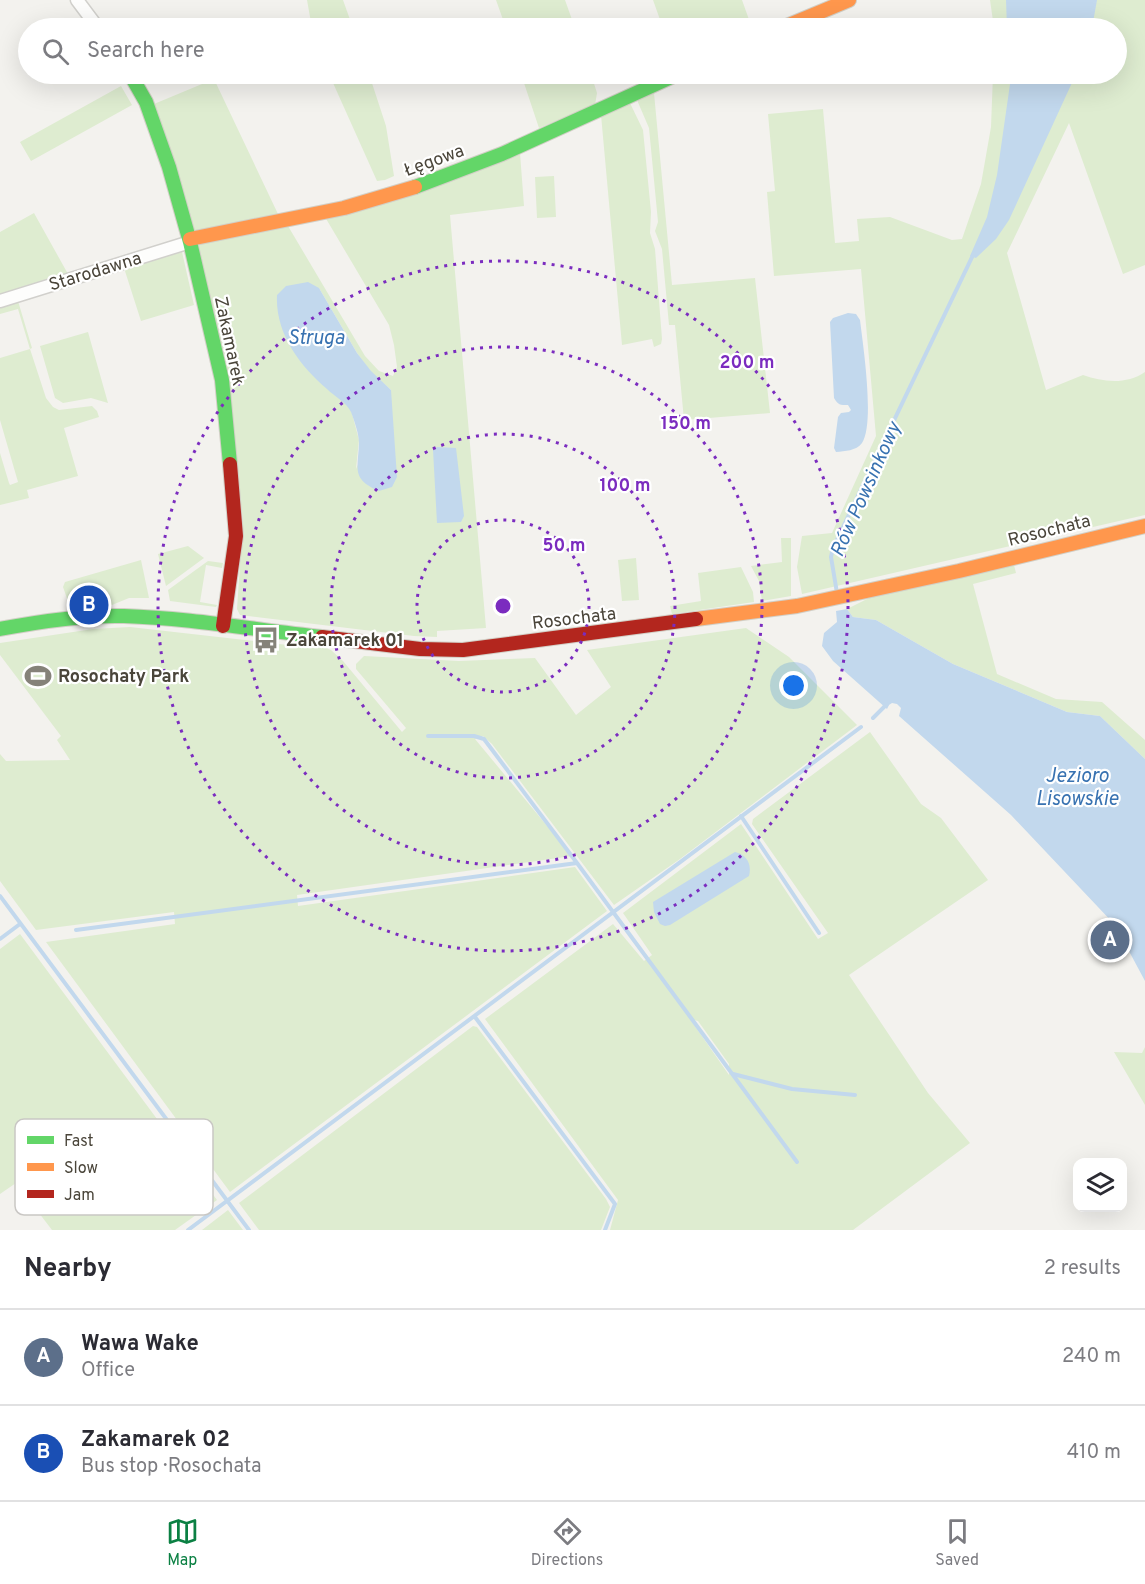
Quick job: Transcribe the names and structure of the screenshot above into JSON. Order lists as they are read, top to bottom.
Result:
{
  "streets": {
    "street": [
      "Łęgowa",
      "Starodawna",
      "Zakamarek",
      "Rosochata"
    ]
  },
  "crossings": [
    ["Łęgowa", "Starodawna"],
    ["Łęgowa", "Zakamarek"],
    ["Starodawna", "Zakamarek"],
    ["Zakamarek", "Rosochata"]
  ],
  "water": ["Struga", "Rów Powsinkowy", "Jezioro Lisowskie"],
  "places": {
    "bus stop": ["Zakamarek 01"],
    "sports": ["Rosochaty Park"]
  },
  "legend": ["Fast", "Slow", "Jam"],
  "page": {
    "search": "Search here",
    "pins": ["B", "A"],
    "heading": ["Nearby", "2 results"],
    "list": [
      {
        "mark": "A",
        "name": "Wawa Wake",
        "note": "Office",
        "value": "240 m"
      },
      {
        "mark": "B",
        "name": "Zakamarek 02",
        "note": "Bus stop · Rosochata",
        "value": "410 m"
      }
    ],
    "nav": ["Map", "Directions", "Saved"]
  },
  "rings": [
    "200 m",
    "150 m",
    "100 m",
    "50 m"
  ]
}
